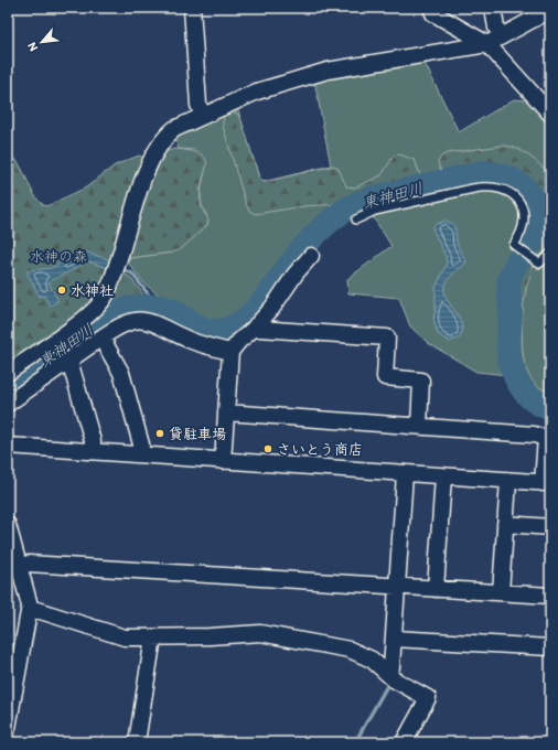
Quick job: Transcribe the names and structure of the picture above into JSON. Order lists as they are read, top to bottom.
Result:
{
  "water": ["東神田川"],
  "parks": ["水神の森"],
  "places": ["水神社", "貸駐車場", "さいとう商店"],
  "north": "bottom left"
}
